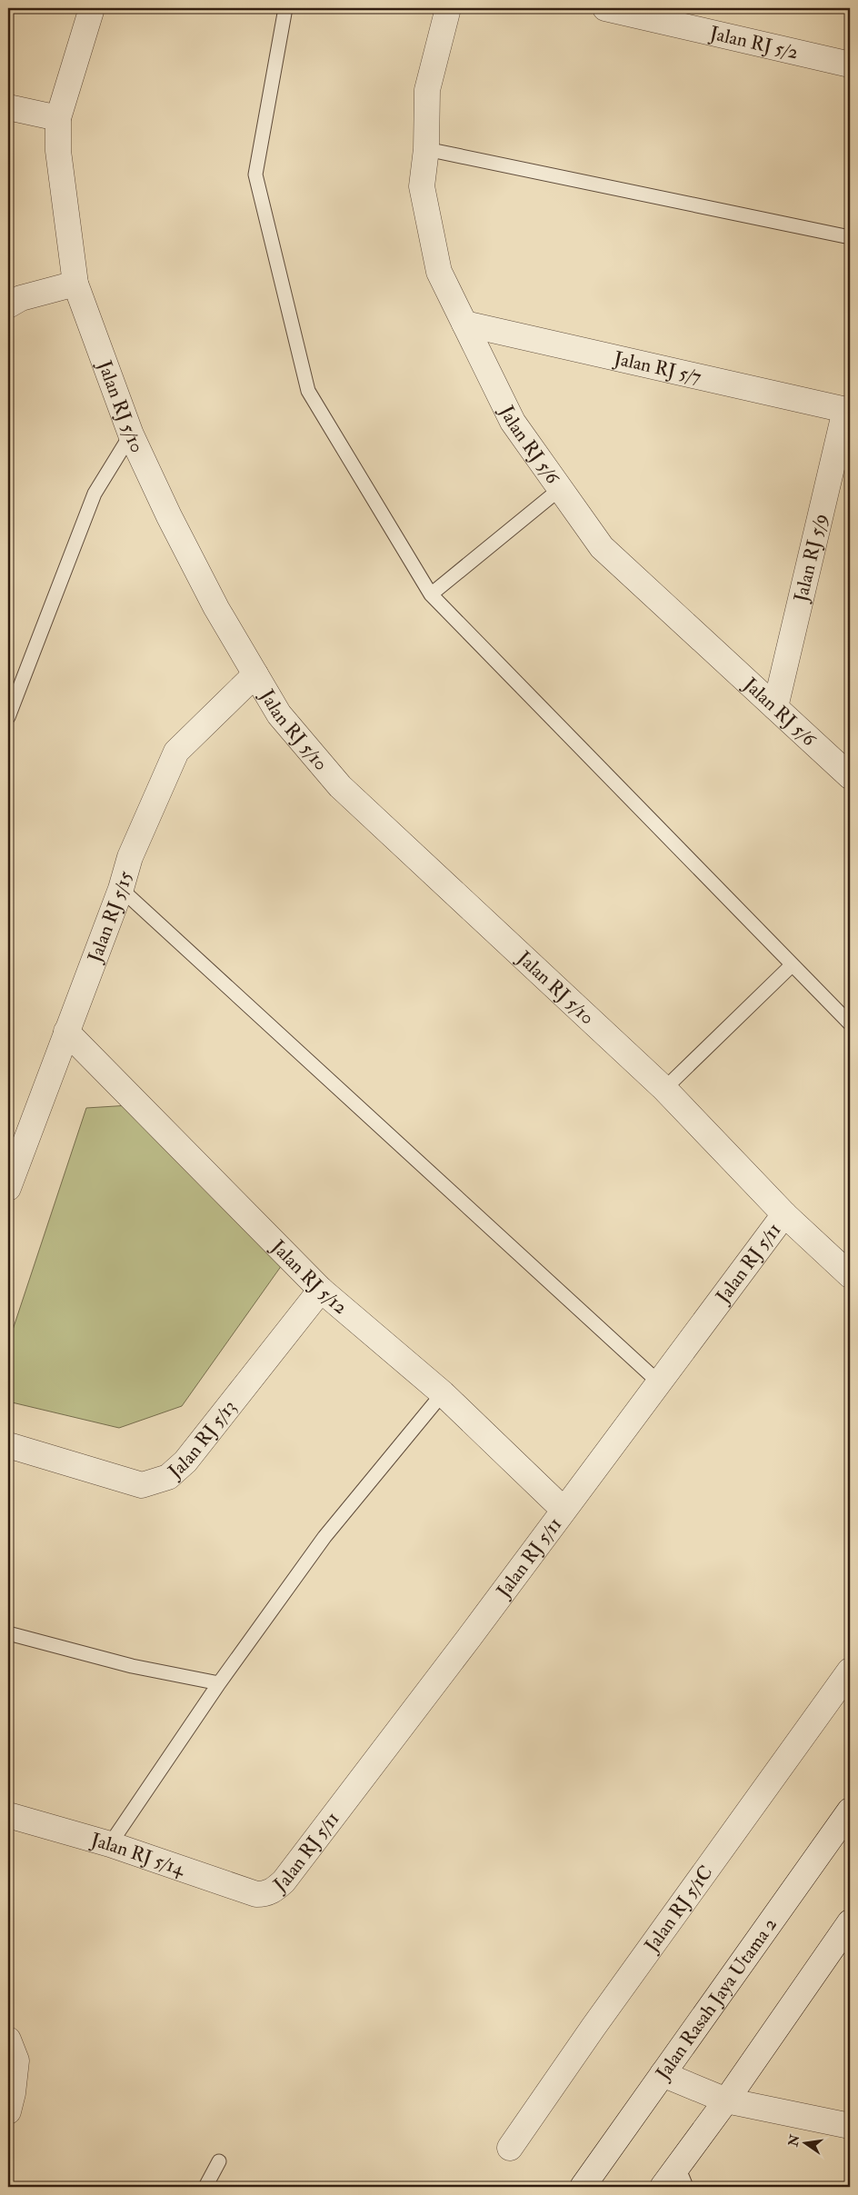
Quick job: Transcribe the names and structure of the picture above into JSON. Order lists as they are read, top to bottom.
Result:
{
  "streets": {
    "street": [
      "Jalan RJ 5/2",
      "Jalan RJ 5/7",
      "Jalan RJ 5/10",
      "Jalan RJ 5/6",
      "Jalan RJ 5/9",
      "Jalan RJ 5/15",
      "Jalan RJ 5/11",
      "Jalan RJ 5/12",
      "Jalan RJ 5/13",
      "Jalan RJ 5/14",
      "Jalan RJ 5/1C",
      "Jalan Rasah Jaya Utama 2"
    ]
  },
  "crossings": [
    ["Jalan RJ 5/7", "Jalan RJ 5/6"],
    ["Jalan RJ 5/7", "Jalan RJ 5/9"],
    ["Jalan RJ 5/10", "Jalan RJ 5/15"],
    ["Jalan RJ 5/10", "Jalan RJ 5/11"],
    ["Jalan RJ 5/6", "Jalan RJ 5/9"],
    ["Jalan RJ 5/15", "Jalan RJ 5/12"],
    ["Jalan RJ 5/11", "Jalan RJ 5/12"],
    ["Jalan RJ 5/11", "Jalan RJ 5/14"],
    ["Jalan RJ 5/12", "Jalan RJ 5/13"]
  ],
  "north": "left"
}
